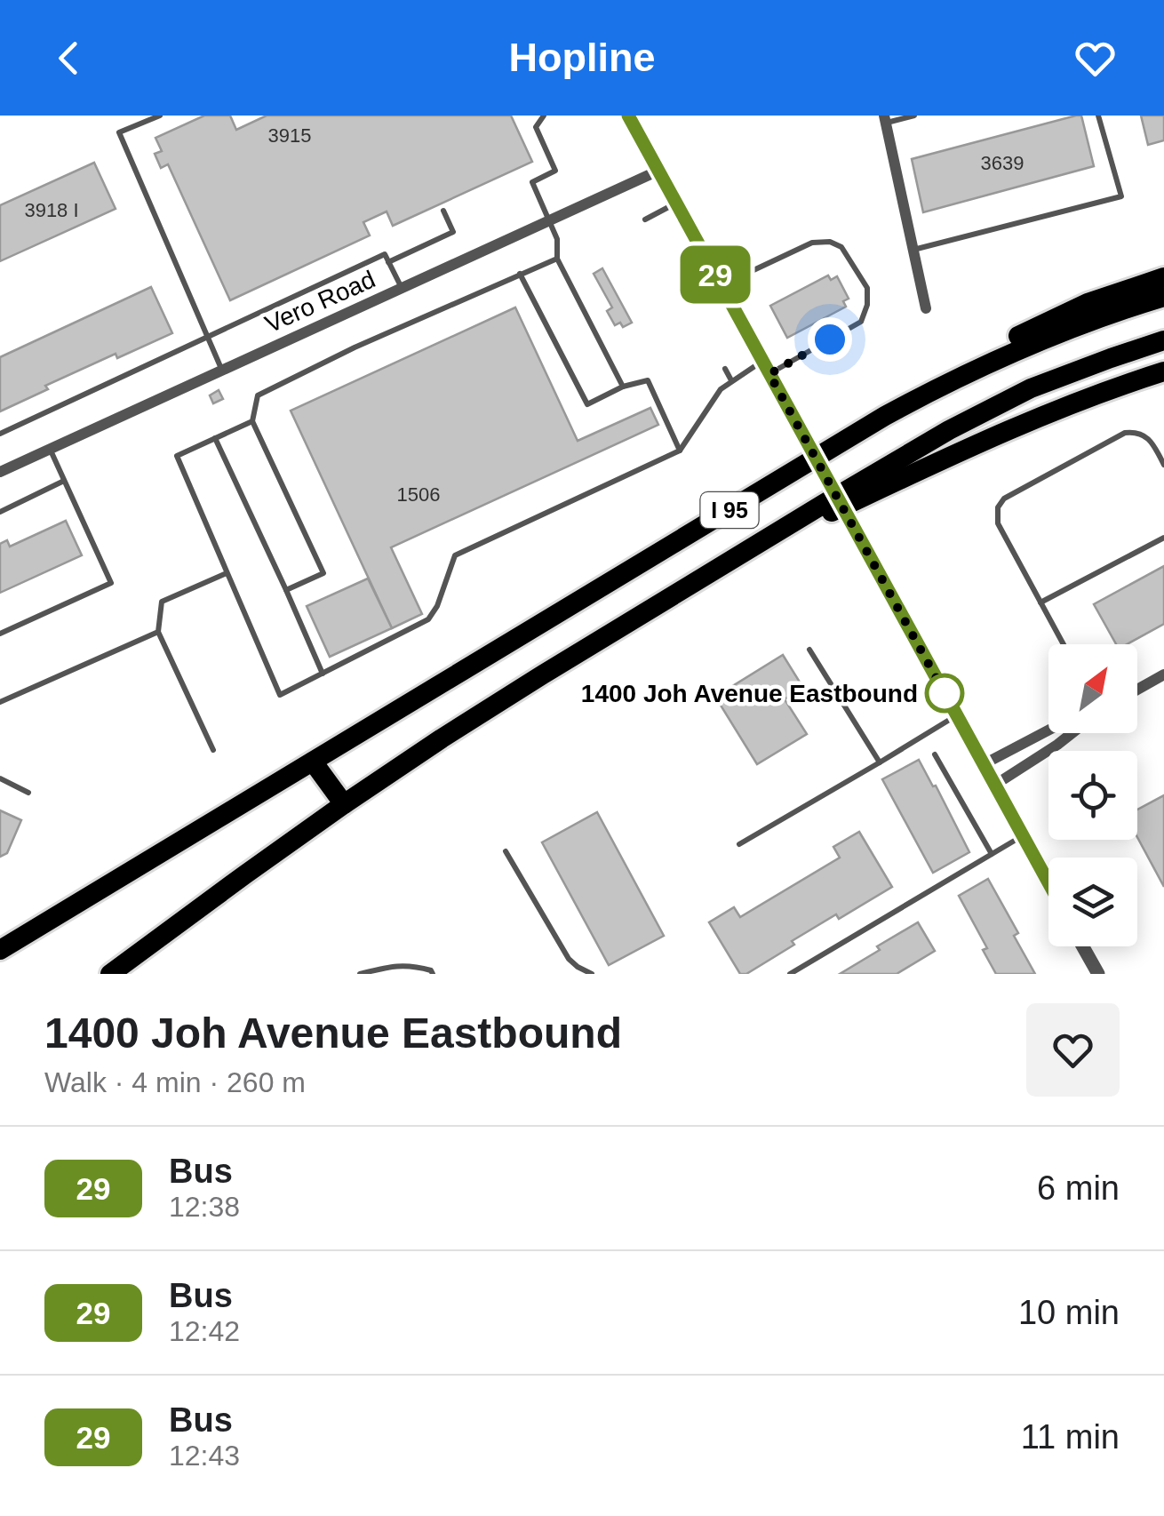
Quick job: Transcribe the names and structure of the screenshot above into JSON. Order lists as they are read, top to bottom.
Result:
{
  "streets": {
    "highway": ["I 95"],
    "street": ["Vero Road"]
  },
  "places": ["1400 Joh Avenue Eastbound"],
  "lines": ["bus line 29"],
  "house_numbers": [
    "3915",
    "3639",
    "3918 I",
    "1506"
  ],
  "north": "top right",
  "page": {
    "header": "Hopline",
    "on_map": "29",
    "heading": ["1400 Joh Avenue Eastbound", "Walk · 4 min · 260 m"],
    "list": [
      {
        "mark": "29",
        "name": "Bus",
        "note": "12:38",
        "value": "6 min"
      },
      {
        "mark": "29",
        "name": "Bus",
        "note": "12:42",
        "value": "10 min"
      },
      {
        "mark": "29",
        "name": "Bus",
        "note": "12:43",
        "value": "11 min"
      }
    ]
  }
}
